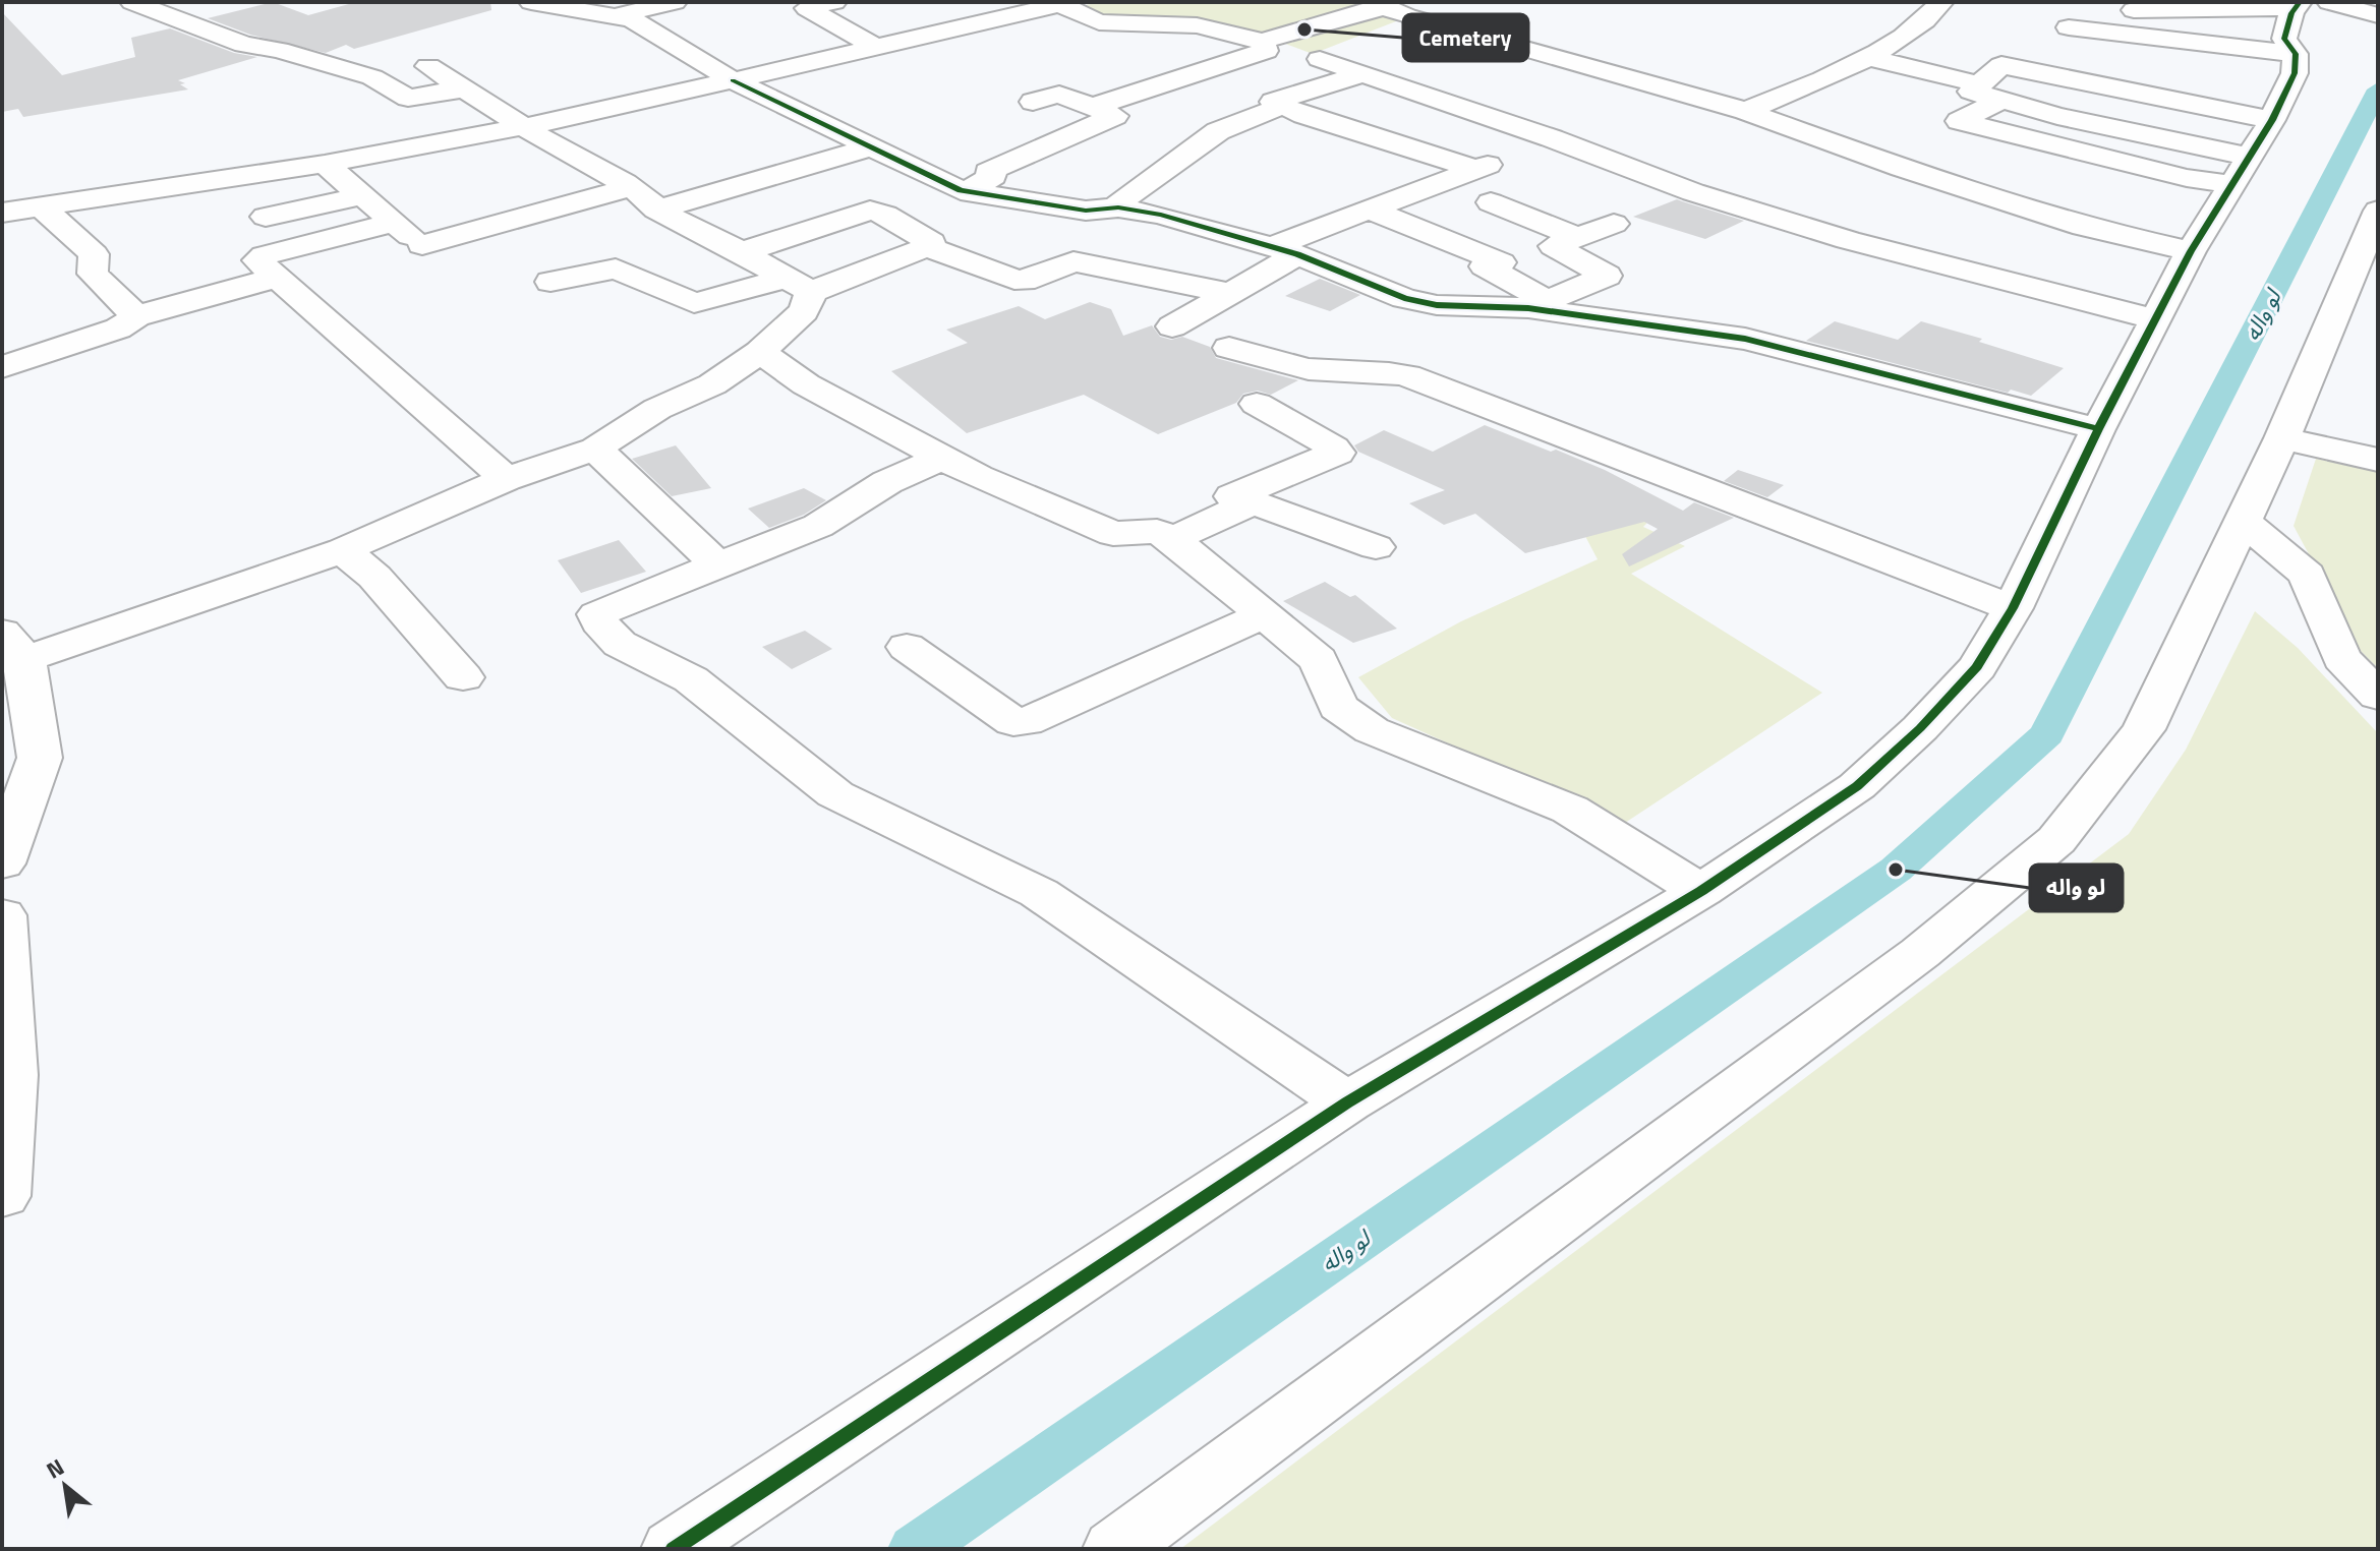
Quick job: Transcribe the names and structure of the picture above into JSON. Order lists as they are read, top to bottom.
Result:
{
  "water": ["لو واله"],
  "places": ["Cemetery", "لو واله"],
  "north": "top left"
}
